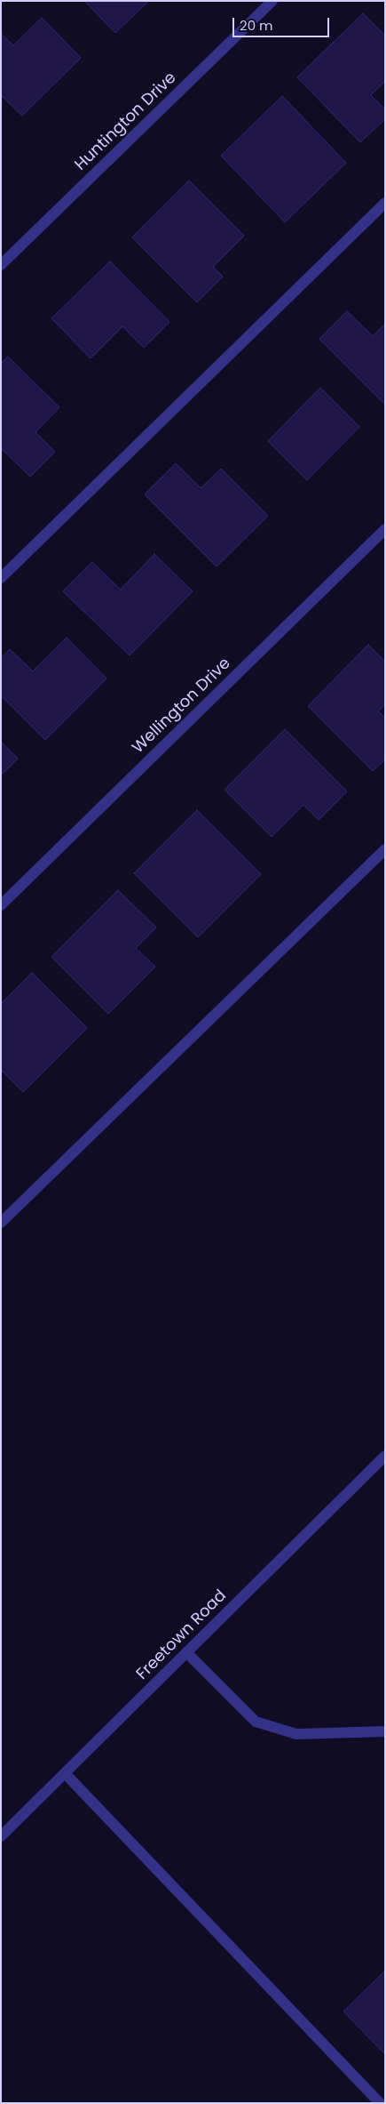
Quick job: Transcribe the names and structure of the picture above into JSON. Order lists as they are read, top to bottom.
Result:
{
  "streets": {
    "street": ["Huntington Drive", "Wellington Drive", "Freetown Road"]
  },
  "scale_bar": "20 m"
}
